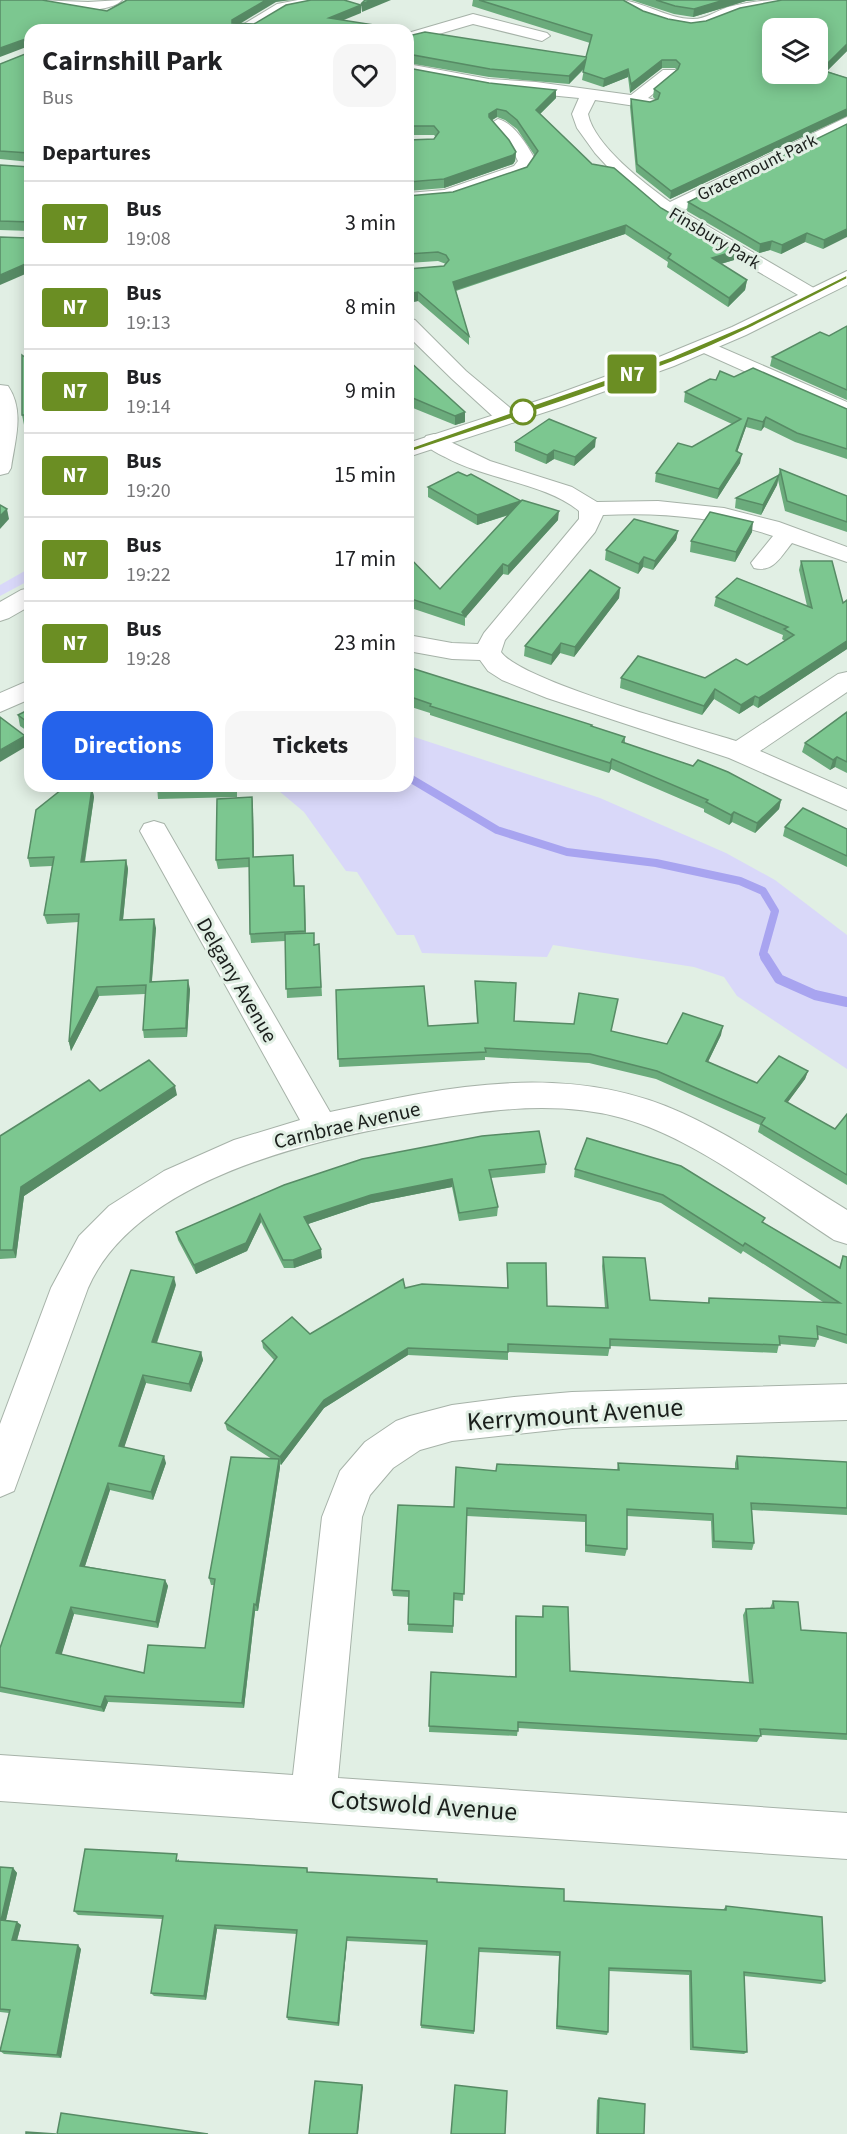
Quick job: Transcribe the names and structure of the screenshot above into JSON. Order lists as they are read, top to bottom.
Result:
{
  "streets": {
    "street": [
      "Gracemount Park",
      "Finsbury Park",
      "Delgany Avenue",
      "Carnbrae Avenue",
      "Kerrymount Avenue",
      "Cotswold Avenue"
    ]
  },
  "crossings": [
    ["Gracemount Park", "Finsbury Park"],
    ["Delgany Avenue", "Carnbrae Avenue"],
    ["Kerrymount Avenue", "Cotswold Avenue"]
  ],
  "lines": ["bus line N7"],
  "page": {
    "on_map": "N7",
    "heading": [
      ["Cairnshill Park", "Bus"],
      "Departures"
    ],
    "list": [
      {
        "mark": "N7",
        "name": "Bus",
        "note": "19:08",
        "value": "3 min"
      },
      {
        "mark": "N7",
        "name": "Bus",
        "note": "19:13",
        "value": "8 min"
      },
      {
        "mark": "N7",
        "name": "Bus",
        "note": "19:14",
        "value": "9 min"
      },
      {
        "mark": "N7",
        "name": "Bus",
        "note": "19:20",
        "value": "15 min"
      },
      {
        "mark": "N7",
        "name": "Bus",
        "note": "19:22",
        "value": "17 min"
      },
      {
        "mark": "N7",
        "name": "Bus",
        "note": "19:28",
        "value": "23 min"
      }
    ],
    "buttons": ["Directions", "Tickets"]
  }
}
